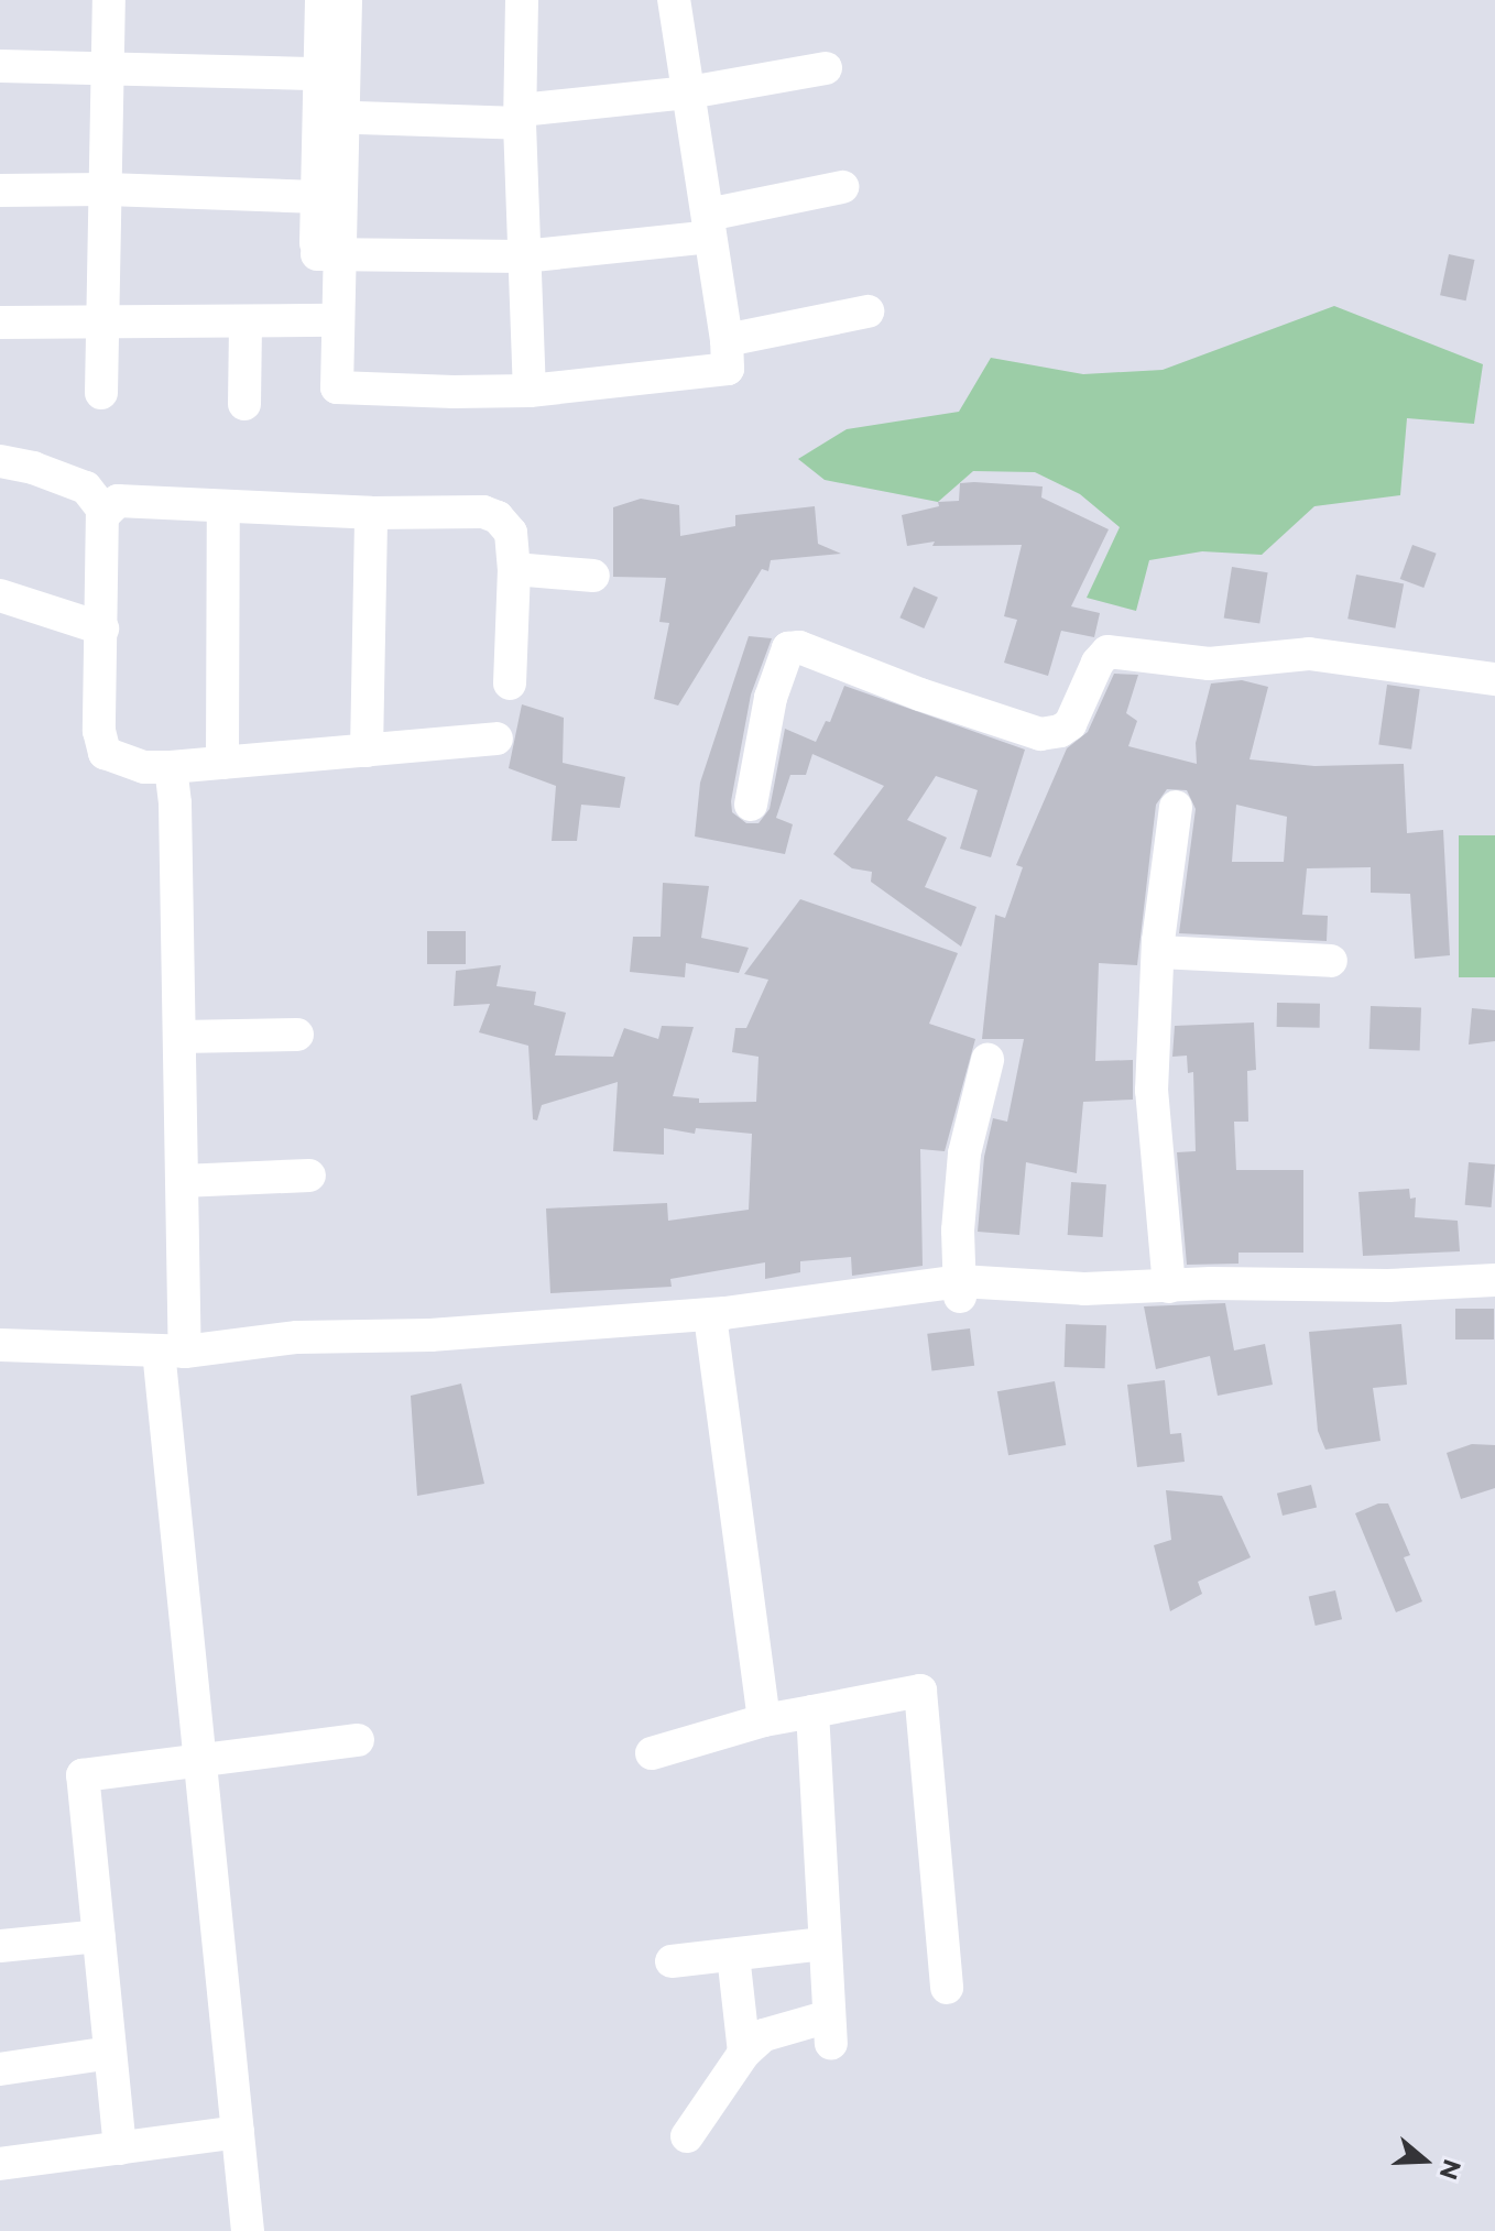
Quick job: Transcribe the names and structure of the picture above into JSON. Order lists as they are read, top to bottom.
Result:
{
  "north": "right"
}
